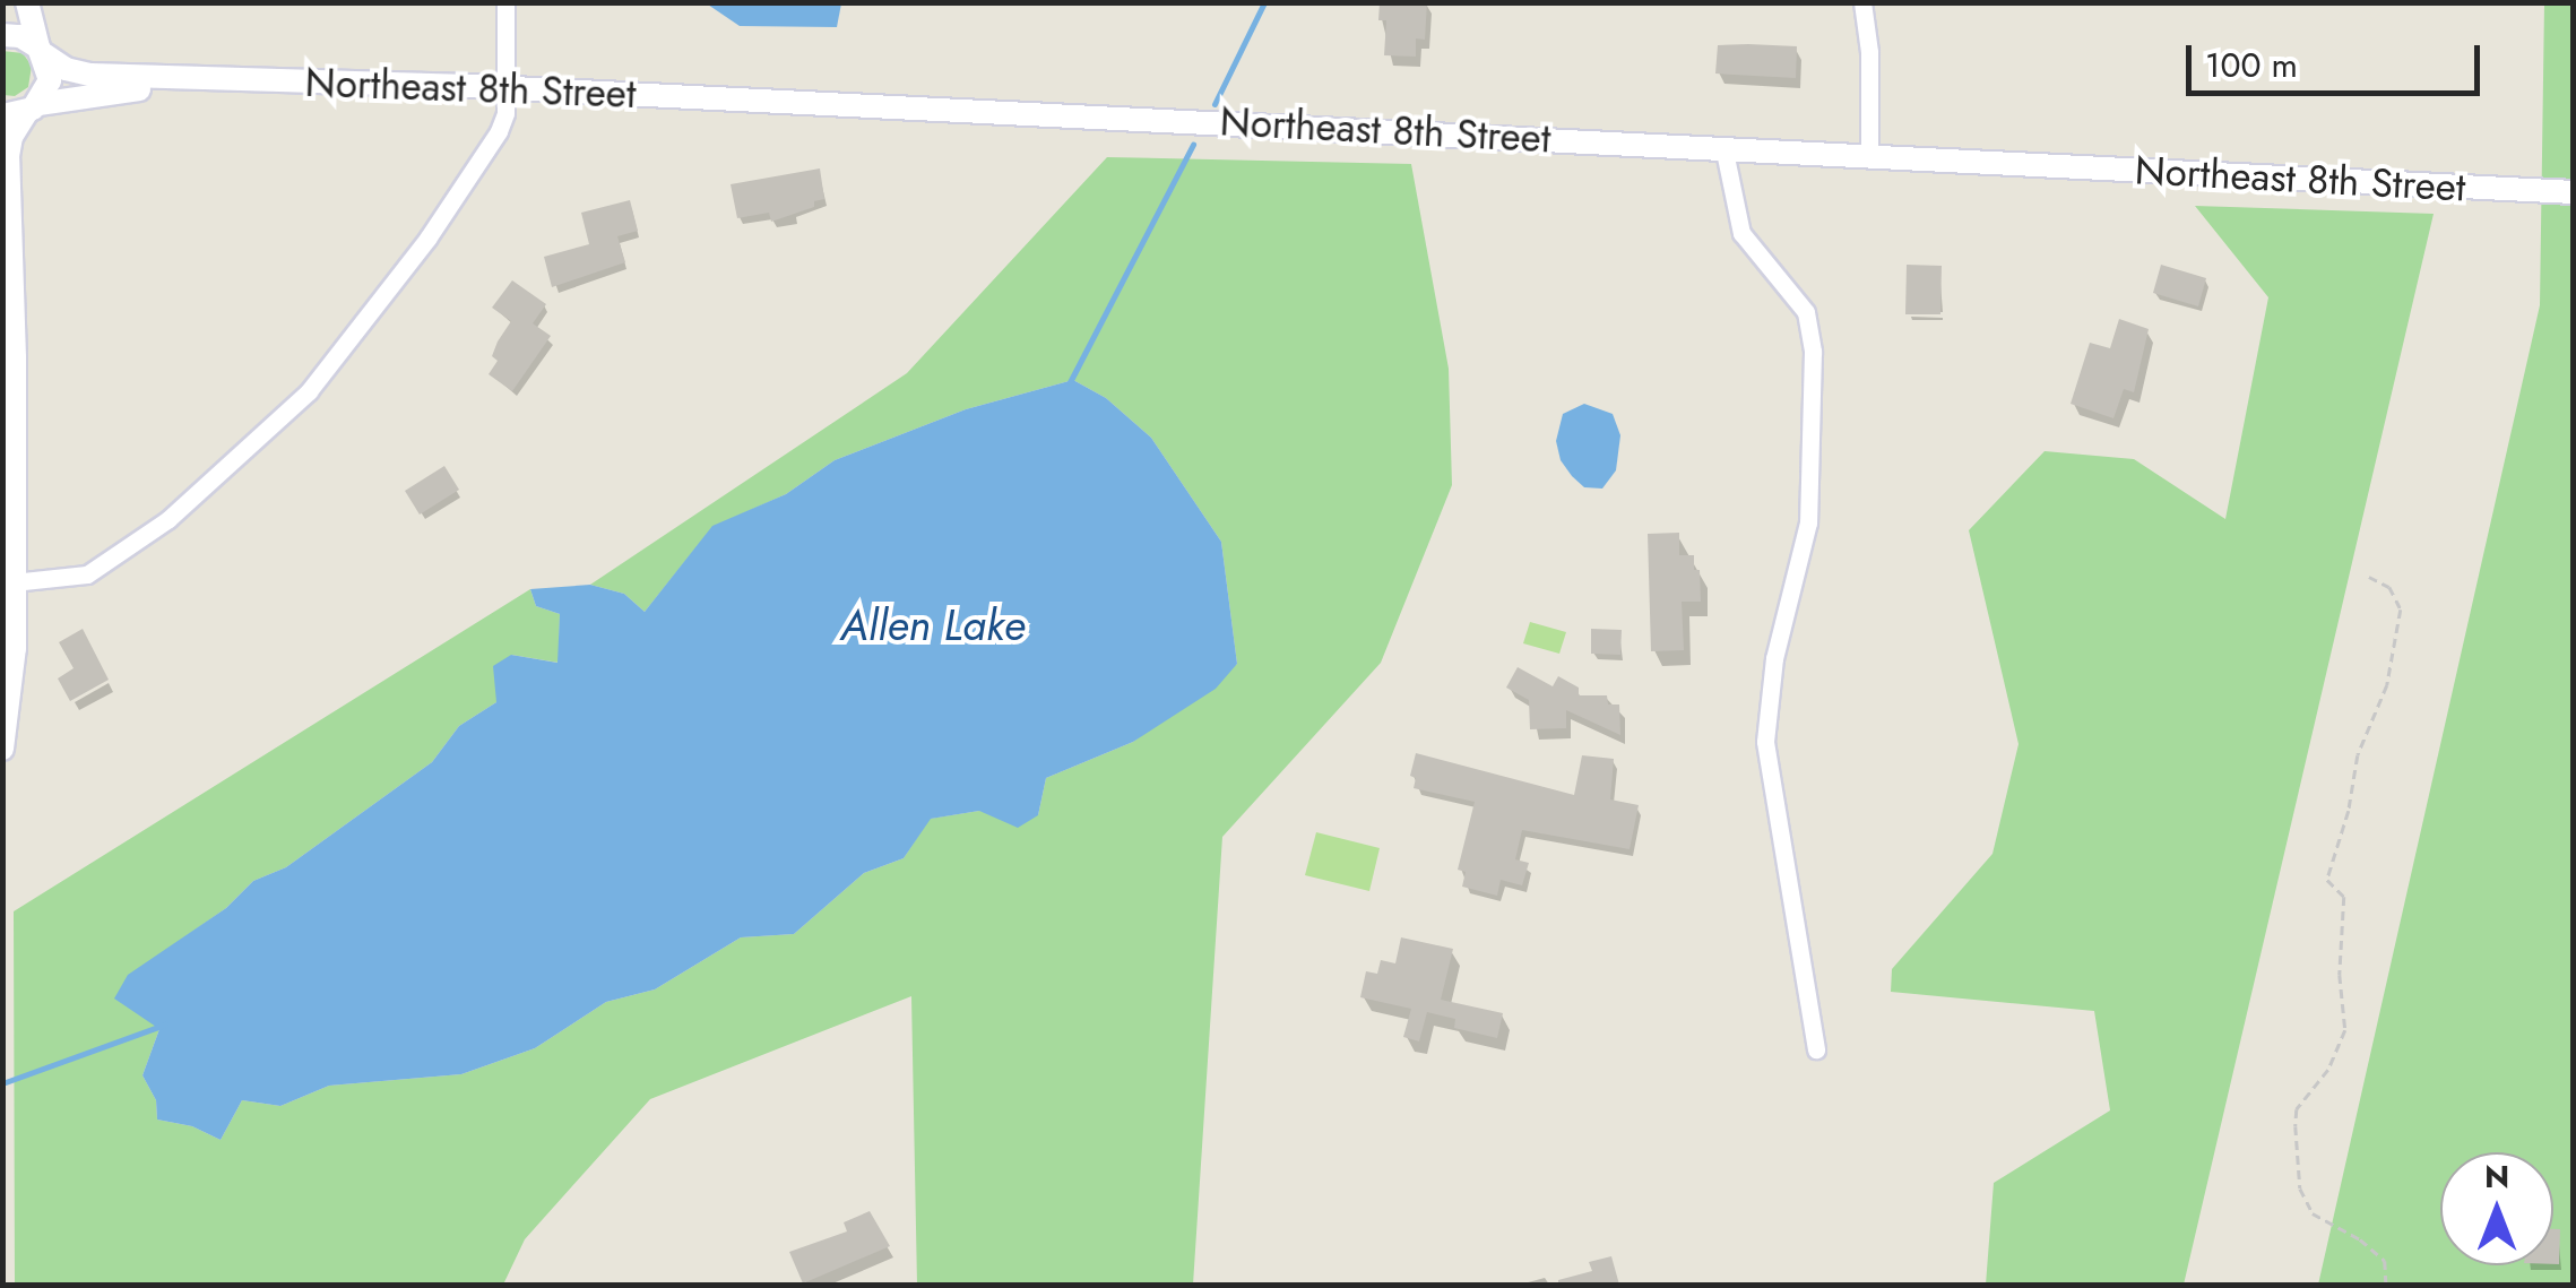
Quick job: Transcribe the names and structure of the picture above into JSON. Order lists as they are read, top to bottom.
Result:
{
  "streets": {
    "street": ["Northeast 8th Street"]
  },
  "water": ["Allen Lake"],
  "scale_bar": "100 m",
  "north": "top"
}
